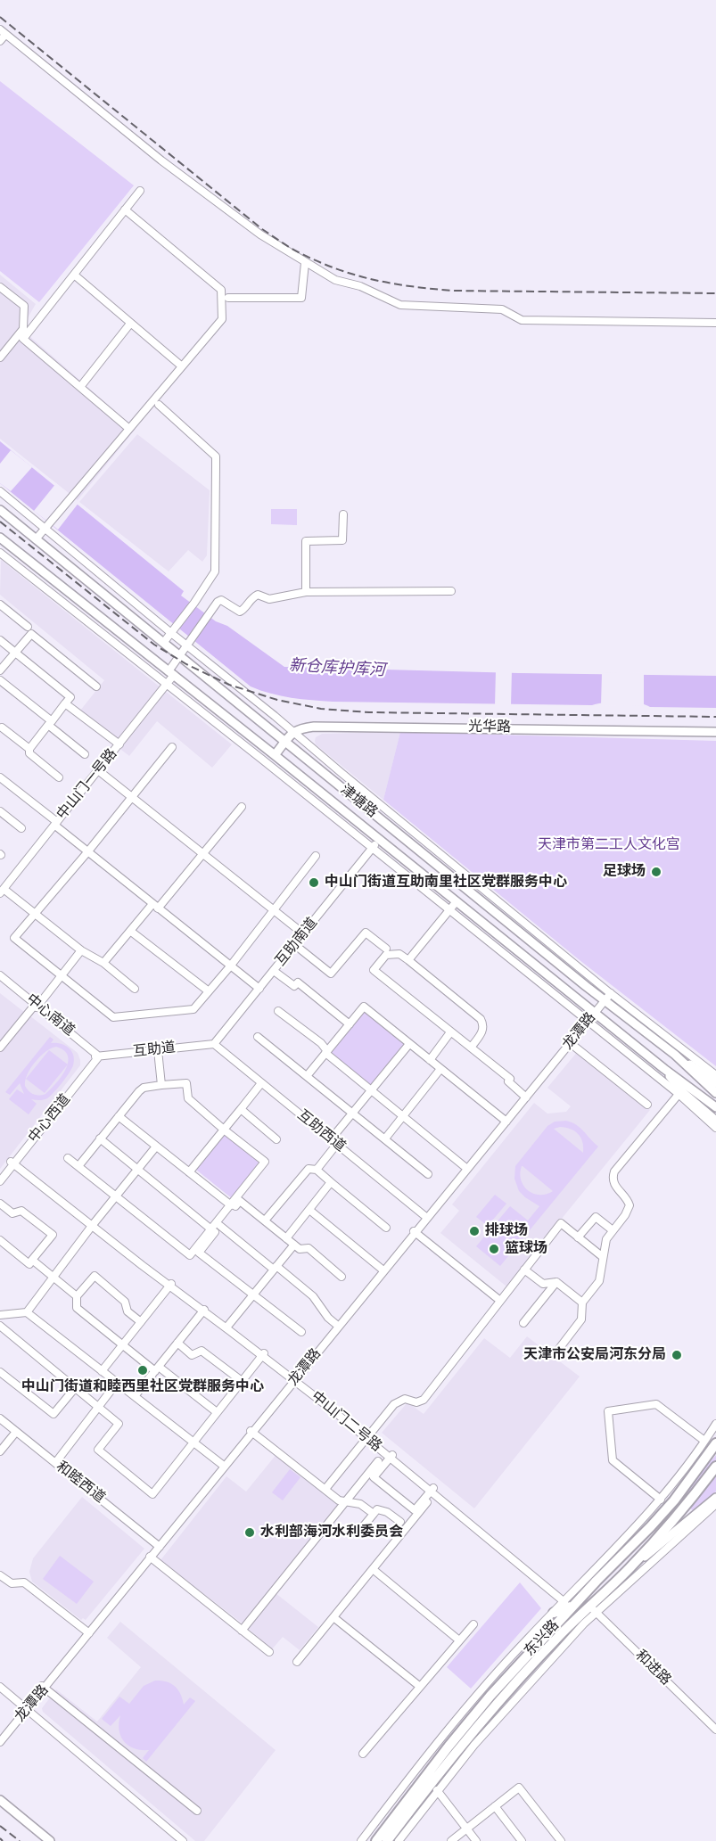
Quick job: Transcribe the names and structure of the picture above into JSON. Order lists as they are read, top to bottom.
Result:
{
  "streets": {
    "highway": ["东兴路"],
    "main road": ["光华路", "津塘路"],
    "street": [
      "中山门一号路",
      "互助南道",
      "中心南道",
      "龙潭路",
      "互助道",
      "中心西道",
      "互助西道",
      "中山门二号路",
      "和睦西道",
      "和进路"
    ]
  },
  "crossings": [
    ["中山门一号路", "津塘路"],
    ["津塘路", "互助南道"],
    ["津塘路", "龙潭路"],
    ["互助南道", "互助道"],
    ["互助南道", "互助西道"],
    ["中心南道", "互助道"],
    ["中心南道", "中心西道"],
    ["龙潭路", "互助西道"],
    ["龙潭路", "中山门二号路"],
    ["龙潭路", "和睦西道"],
    ["互助道", "中心西道"],
    ["互助道", "互助西道"],
    ["中心西道", "中山门二号路"],
    ["中山门二号路", "东兴路"],
    ["东兴路", "和进路"]
  ],
  "water": ["新仓库护库河"],
  "parks": ["天津市第二工人文化宫"],
  "places": [
    "足球场",
    "中山门街道互助南里社区党群服务中心",
    "排球场",
    "篮球场",
    "天津市公安局河东分局",
    "中山门街道和睦西里社区党群服务中心",
    "水利部海河水利委员会"
  ]
}
